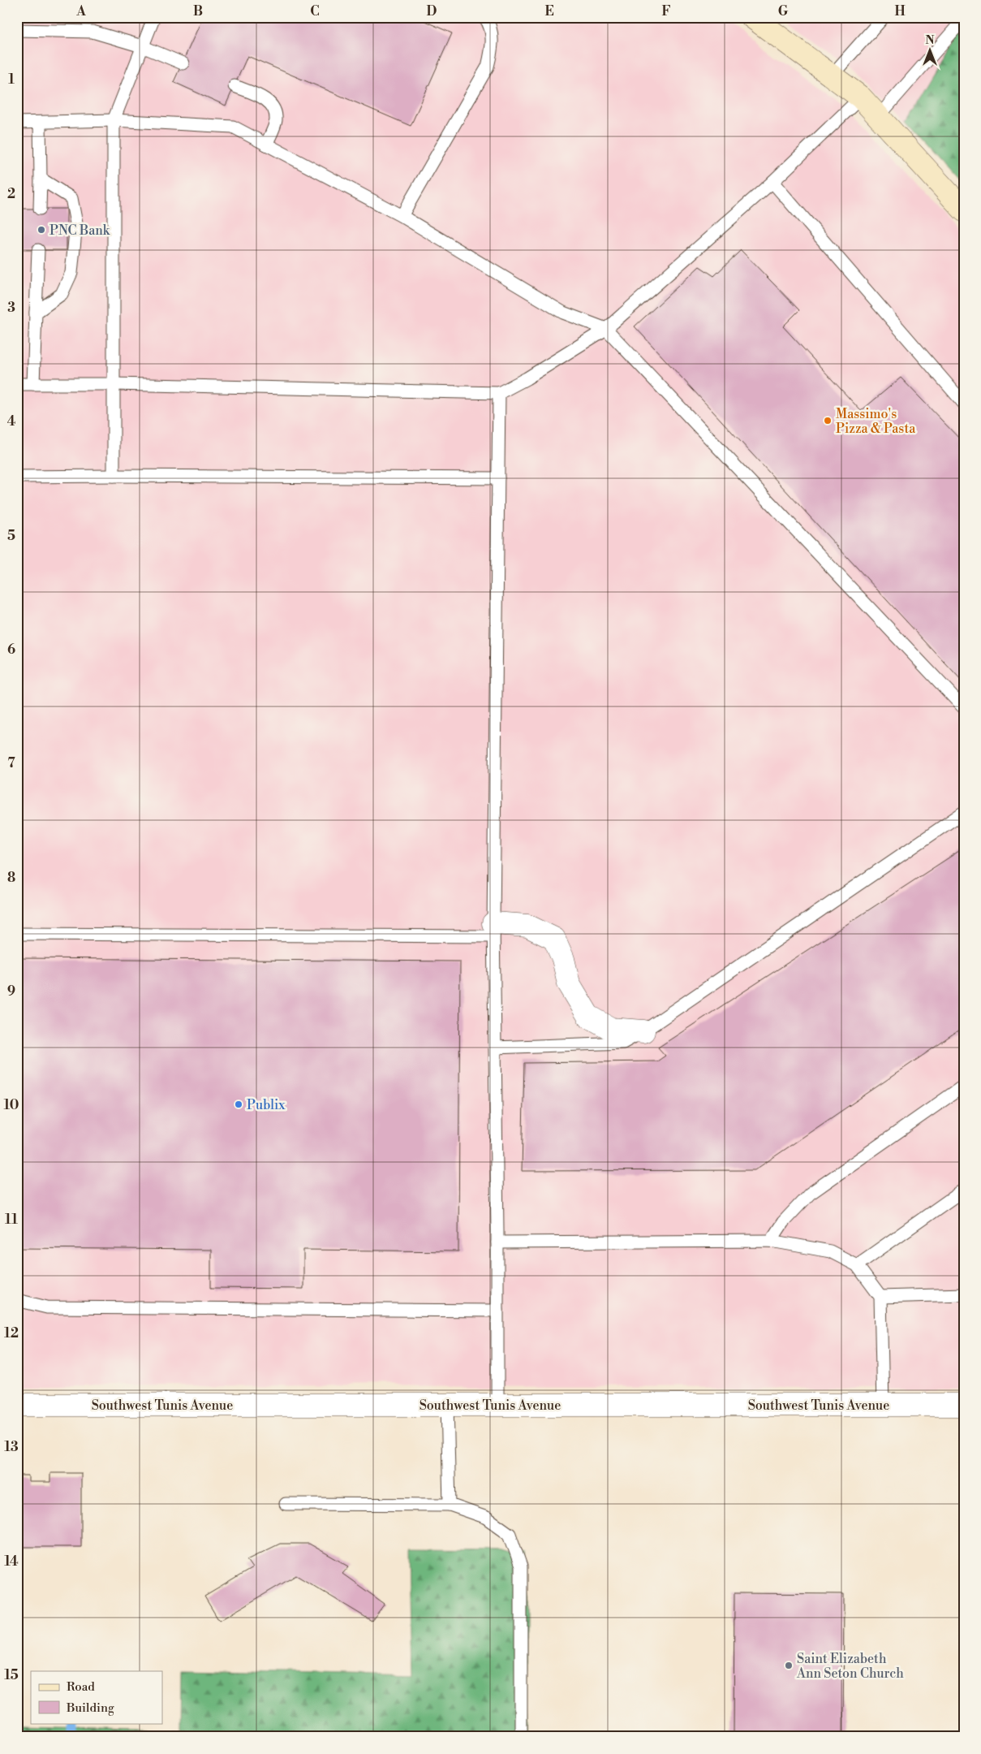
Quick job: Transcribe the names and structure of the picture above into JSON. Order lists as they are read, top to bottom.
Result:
{
  "streets": {
    "street": ["Southwest Tunis Avenue"]
  },
  "places": [
    "PNC Bank",
    "Massimo's Pizza & Pasta",
    "Publix",
    "Saint Elizabeth Ann Seton Church"
  ],
  "legend": ["Road", "Building"],
  "north": "top",
  "grid": {
    "columns": [
      "A",
      "B",
      "C",
      "D",
      "E",
      "F",
      "G",
      "H"
    ],
    "rows": [
      "1",
      "2",
      "3",
      "4",
      "5",
      "6",
      "7",
      "8",
      "9",
      "10",
      "11",
      "12",
      "13",
      "14",
      "15"
    ]
  }
}
